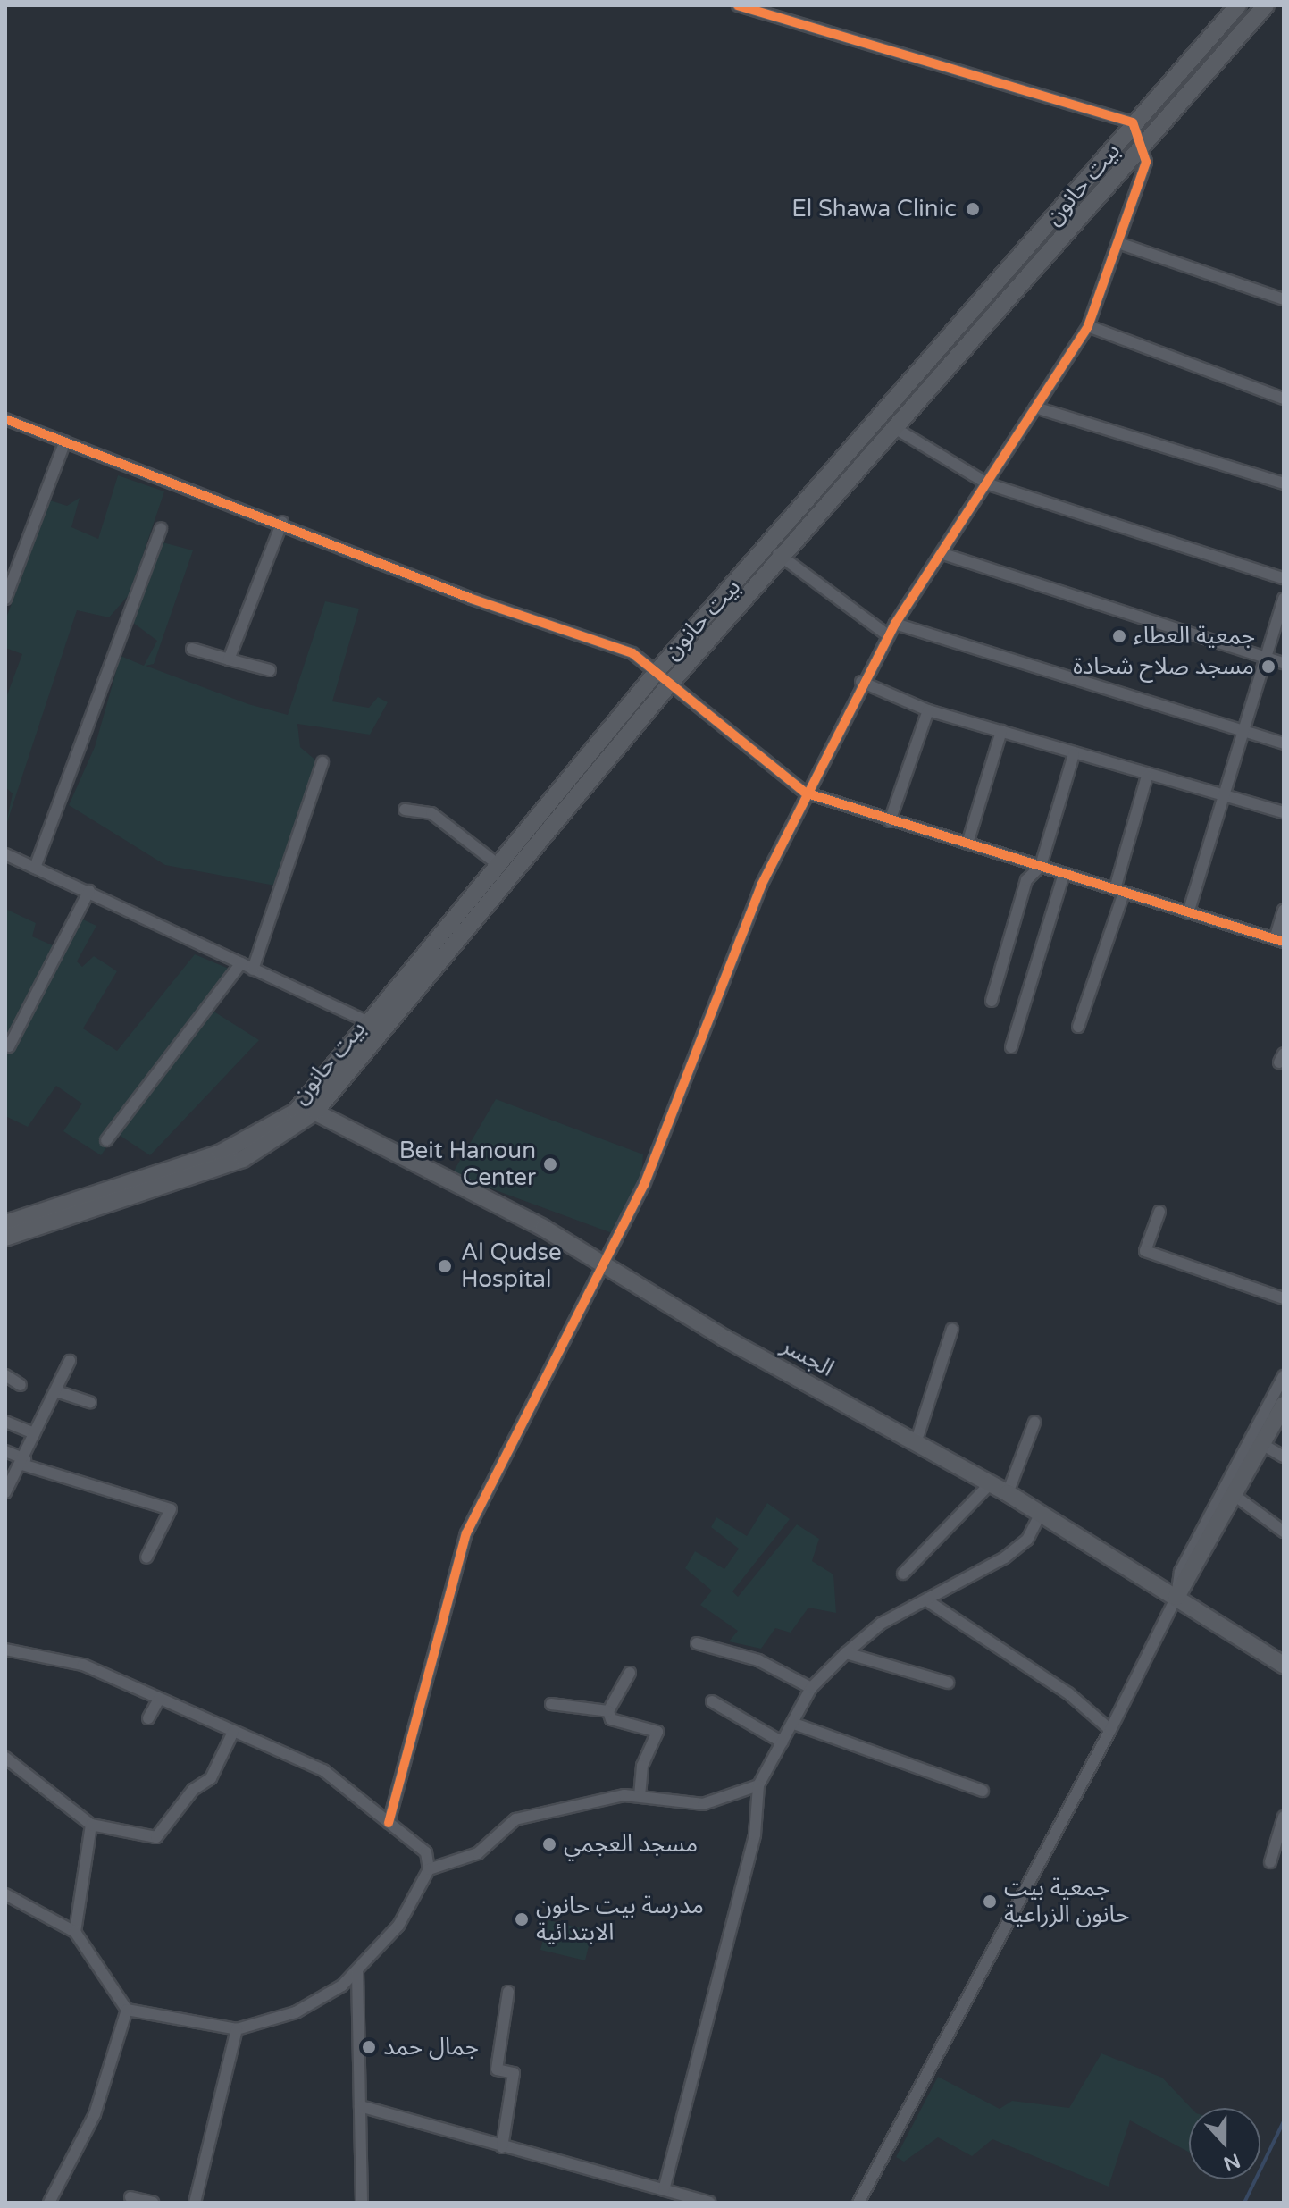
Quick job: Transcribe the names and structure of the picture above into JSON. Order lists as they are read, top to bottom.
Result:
{
  "streets": {
    "main road": ["بيت حانون", "الجسر"]
  },
  "crossings": [
    ["بيت حانون", "الجسر"]
  ],
  "places": [
    "El Shawa Clinic",
    "جمعية العطاء",
    "مسجد صلاح شحادة",
    "Beit Hanoun Center",
    "Al Qudse Hospital",
    "مسجد العجمي",
    "جمعية بيت حانون الزراعية",
    "مدرسة بيت حانون الابتدائية",
    "جمال حمد"
  ],
  "north": "bottom"
}
